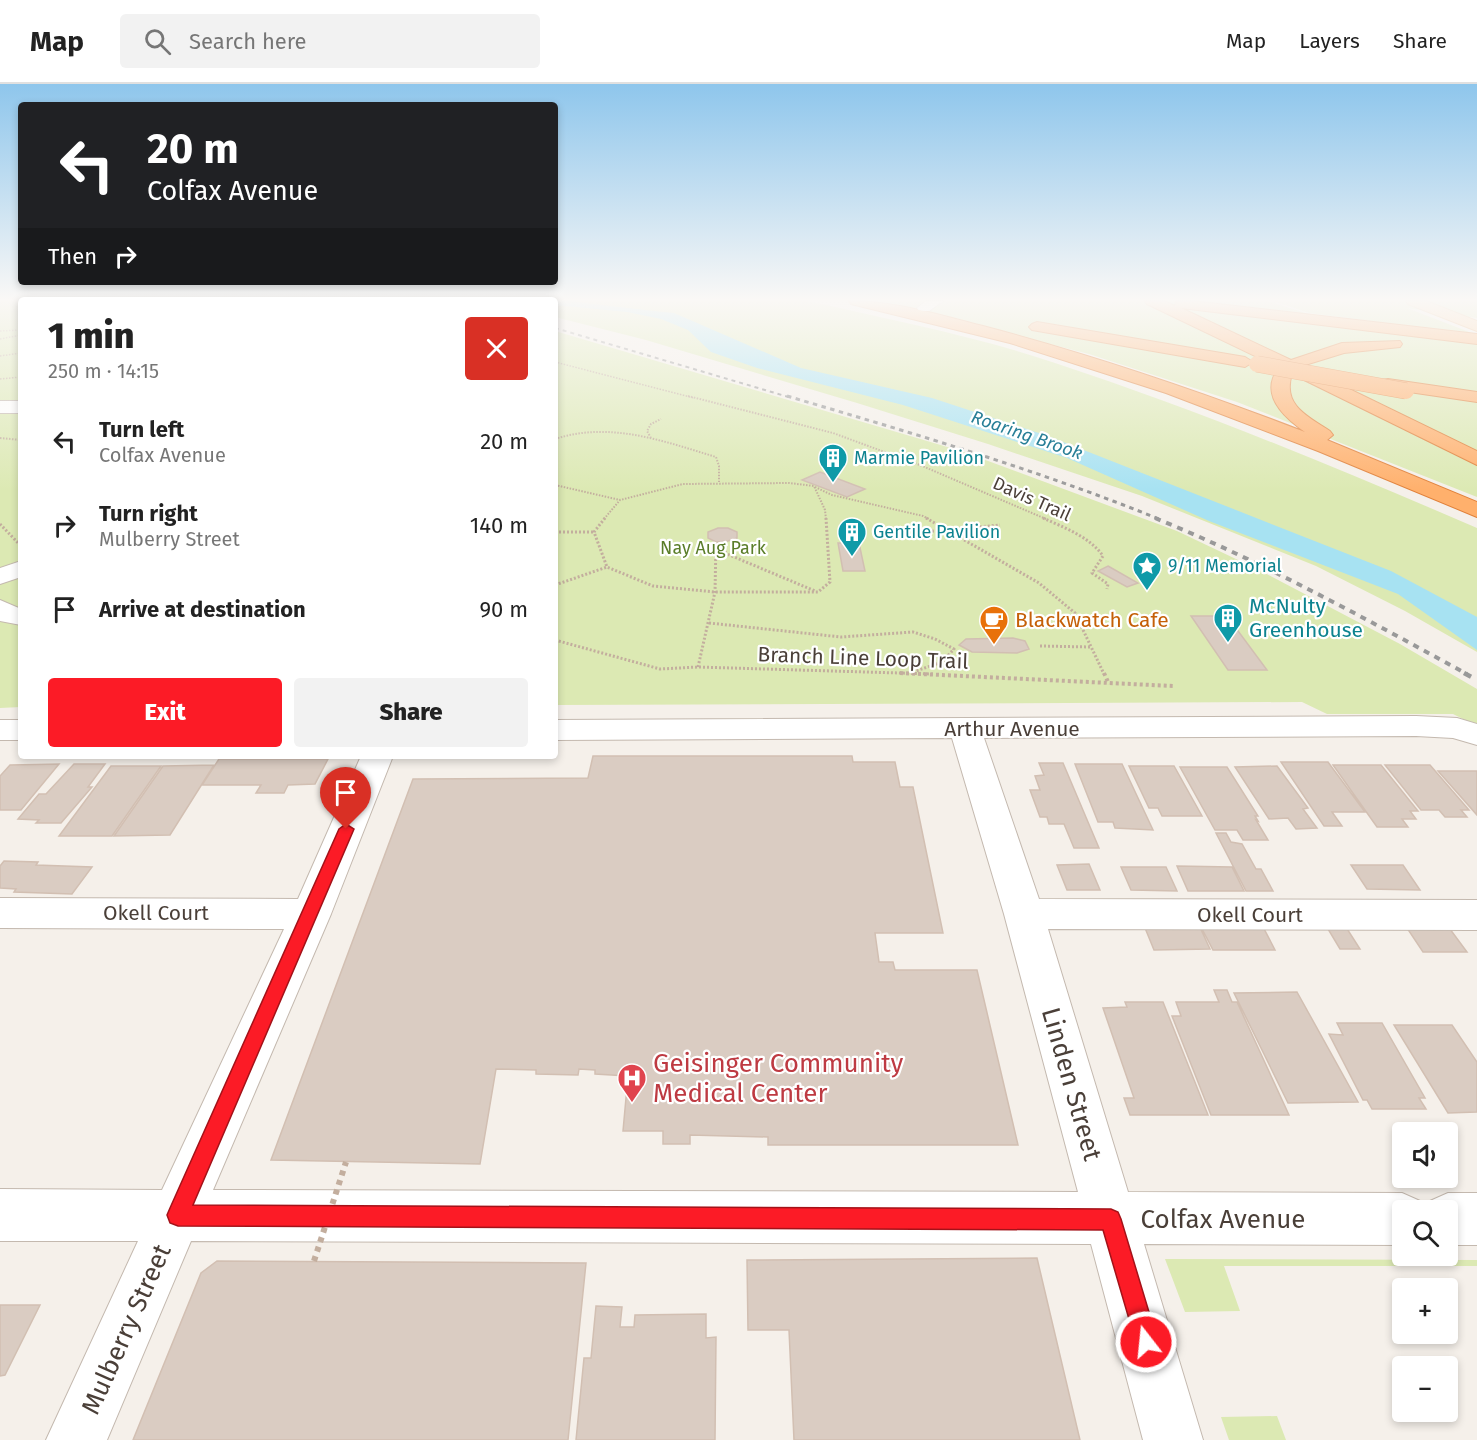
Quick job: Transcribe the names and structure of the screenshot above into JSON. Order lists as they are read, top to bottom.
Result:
{
  "streets": {
    "street": [
      "Arthur Avenue",
      "Okell Court",
      "Linden Street",
      "Colfax Avenue",
      "Mulberry Street"
    ],
    "path": ["Davis Trail", "Branch Line Loop Trail"]
  },
  "crossings": [
    ["Arthur Avenue", "Linden Street"],
    ["Okell Court", "Linden Street"],
    ["Okell Court", "Mulberry Street"],
    ["Linden Street", "Colfax Avenue"],
    ["Colfax Avenue", "Mulberry Street"]
  ],
  "water": ["Roaring Brook"],
  "parks": ["Nay Aug Park"],
  "places": {
    "building": ["Marmie Pavilion", "Gentile Pavilion", "McNulty Greenhouse"],
    "place": ["9/11 Memorial"],
    "cafe": ["Blackwatch Cafe"],
    "hospital": ["Geisinger Community Medical Center"]
  },
  "page": {
    "header": "Map",
    "search": "Search here",
    "nav": ["Map", "Layers", "Share"],
    "turn": ["20 m", "Colfax Avenue"],
    "then": "Then",
    "heading": ["1 min", "250 m · 14:15"],
    "list": [
      {
        "name": "Turn left",
        "note": "Colfax Avenue",
        "value": "20 m"
      },
      {
        "name": "Turn right",
        "note": "Mulberry Street",
        "value": "140 m"
      },
      {
        "name": "Arrive at destination",
        "value": "90 m"
      }
    ],
    "buttons": ["Exit", "Share"],
    "map_buttons": ["+", "−"]
  }
}
